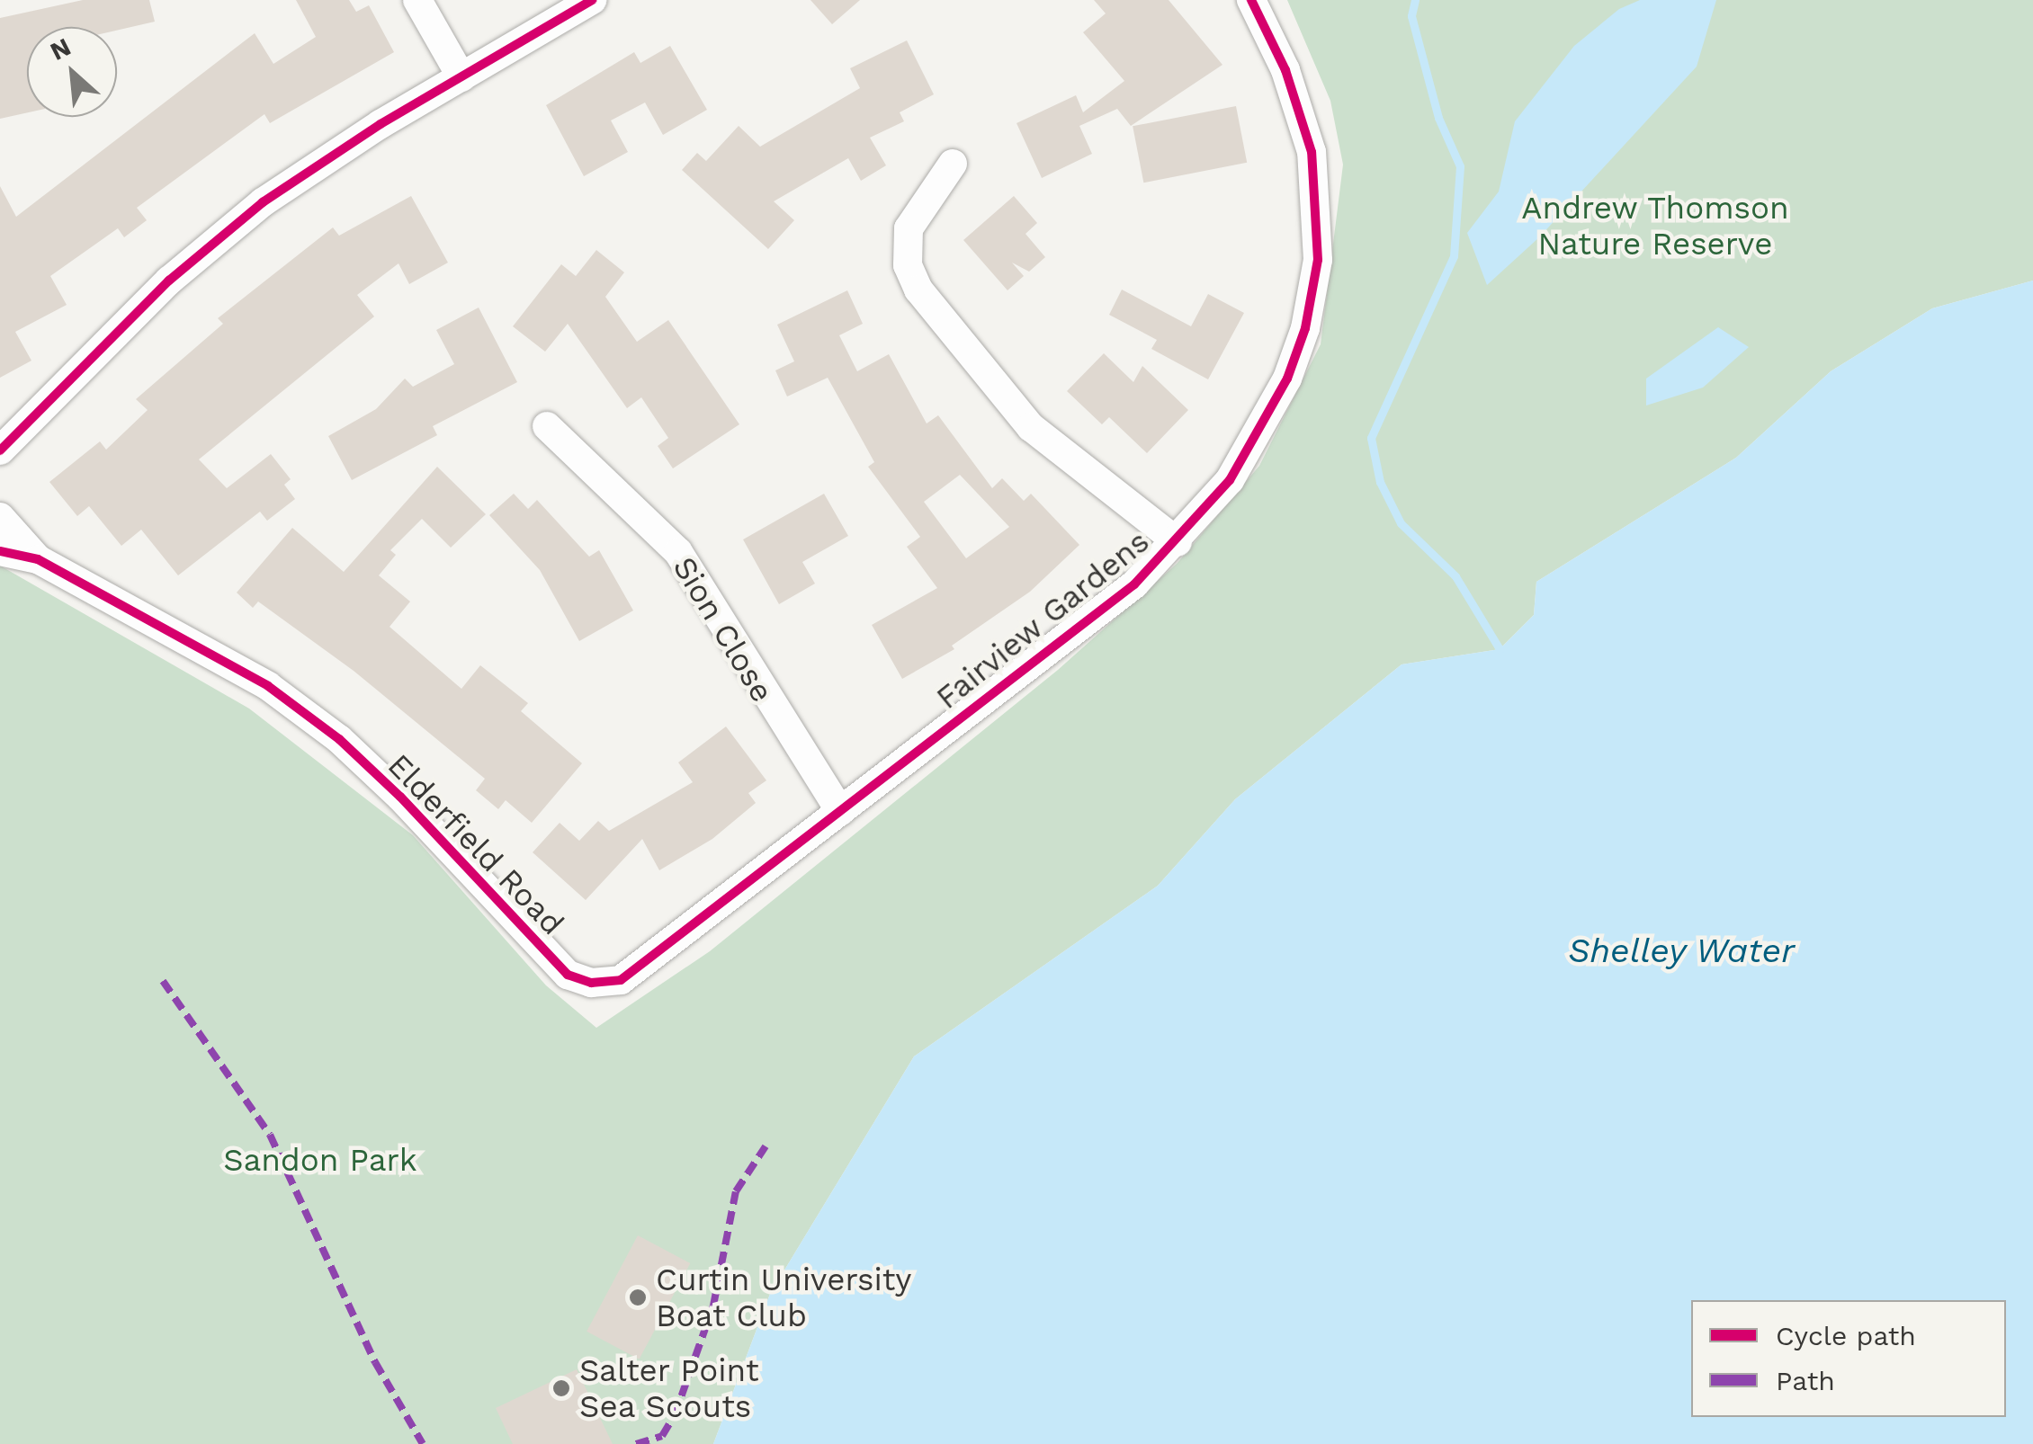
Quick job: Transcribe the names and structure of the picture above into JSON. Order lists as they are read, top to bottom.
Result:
{
  "streets": {
    "street": ["Fairview Gardens", "Sion Close", "Elderfield Road"]
  },
  "crossings": [
    ["Fairview Gardens", "Sion Close"],
    ["Fairview Gardens", "Elderfield Road"]
  ],
  "water": ["Shelley Water"],
  "parks": ["Andrew Thomson Nature Reserve", "Sandon Park"],
  "places": ["Curtin University Boat Club", "Salter Point Sea Scouts"],
  "legend": ["Cycle path", "Path"],
  "north": "top left"
}
